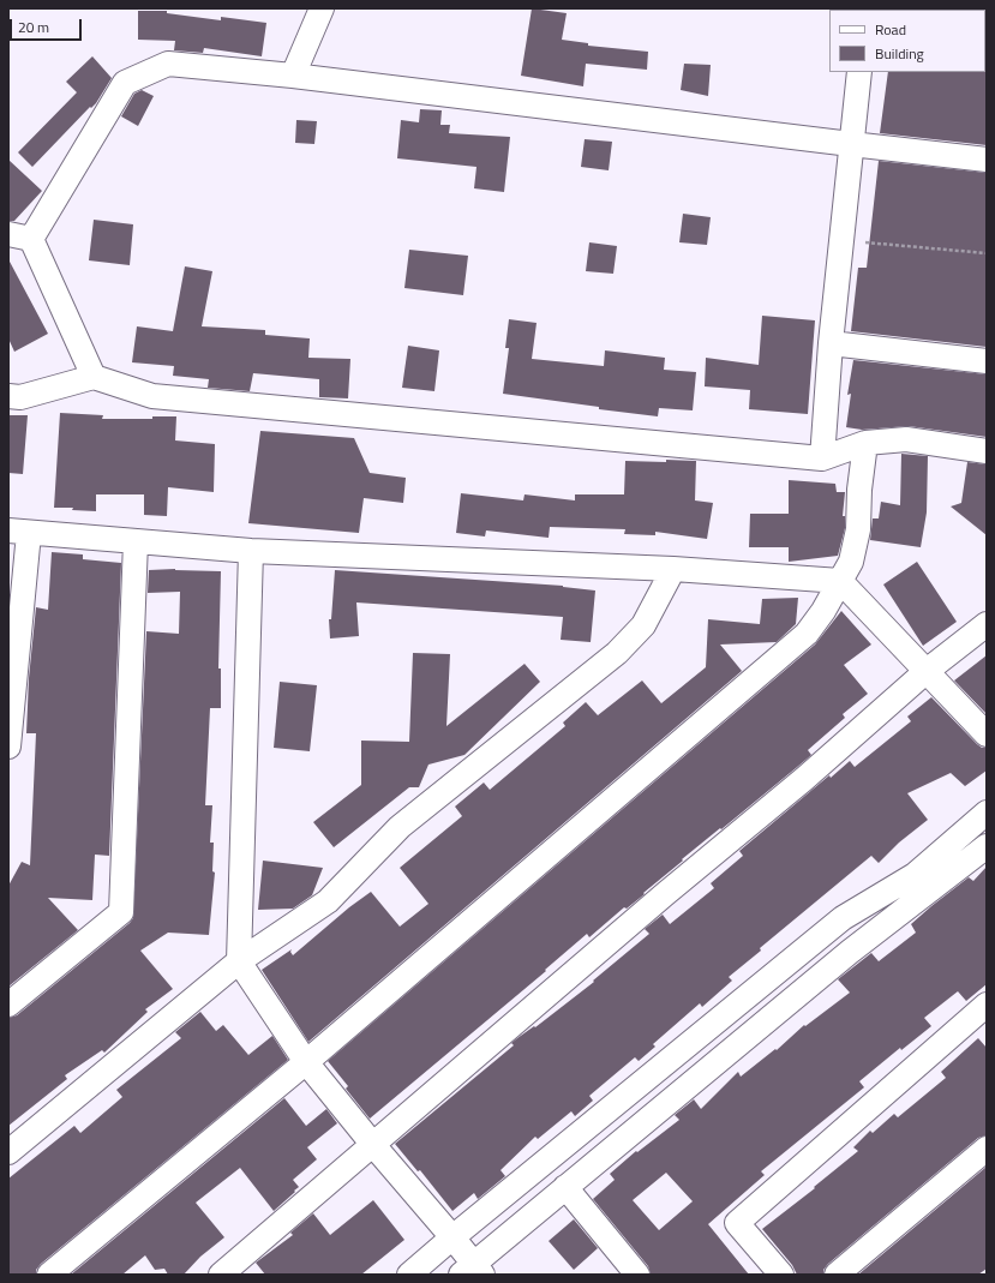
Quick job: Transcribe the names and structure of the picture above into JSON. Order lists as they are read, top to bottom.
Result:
{
  "legend": ["Road", "Building"],
  "scale_bar": "20 m"
}
